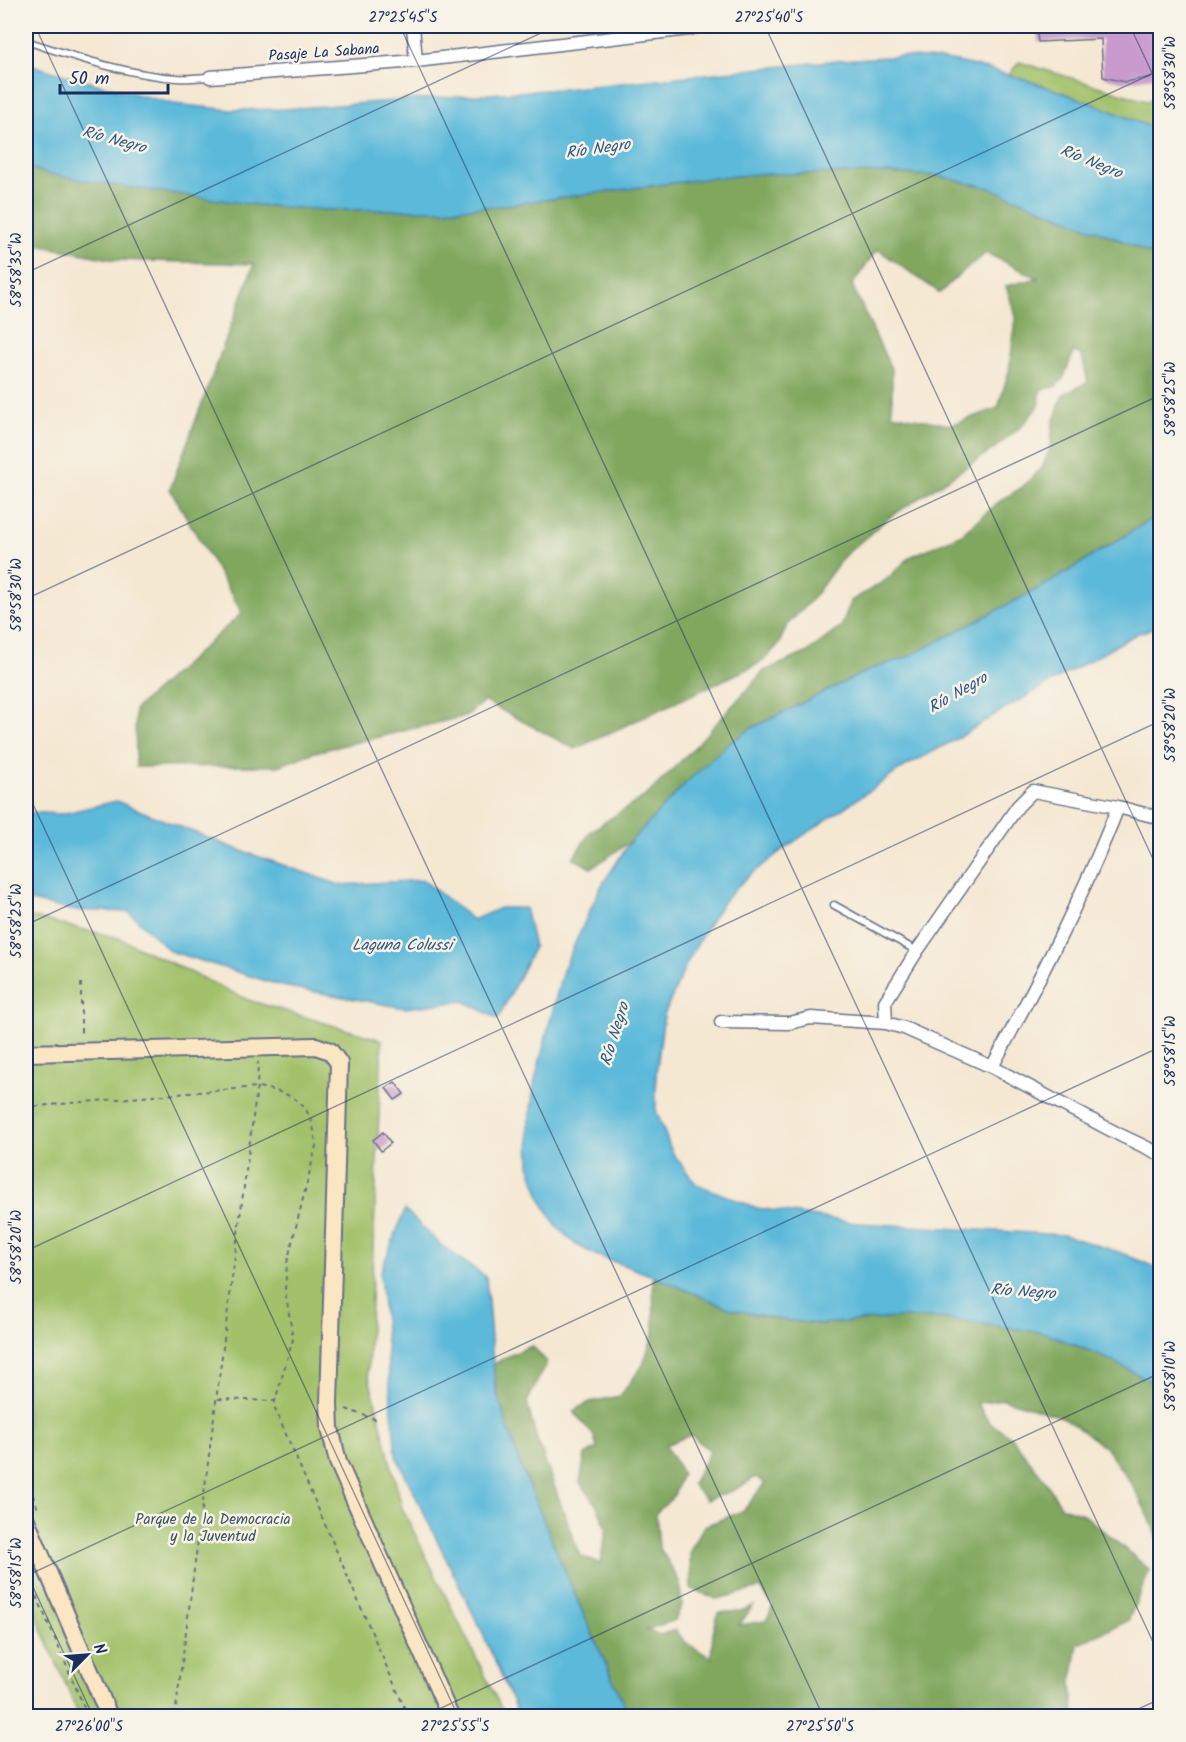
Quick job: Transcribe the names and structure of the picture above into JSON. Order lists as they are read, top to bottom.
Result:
{
  "streets": {
    "street": ["Pasaje La Sabana"]
  },
  "water": ["Río Negro", "Laguna Colussi"],
  "parks": ["Parque de la Democracia y la Juventud"],
  "scale_bar": "50 m",
  "north": "top right",
  "coordinates": [
    "27°25'45\"S",
    "27°25'40\"S",
    "58°58'30\"W",
    "58°58'35\"W",
    "58°58'25\"W",
    "58°58'20\"W",
    "58°58'15\"W",
    "58°58'10\"W",
    "27°26'00\"S",
    "27°25'55\"S",
    "27°25'50\"S"
  ]
}
